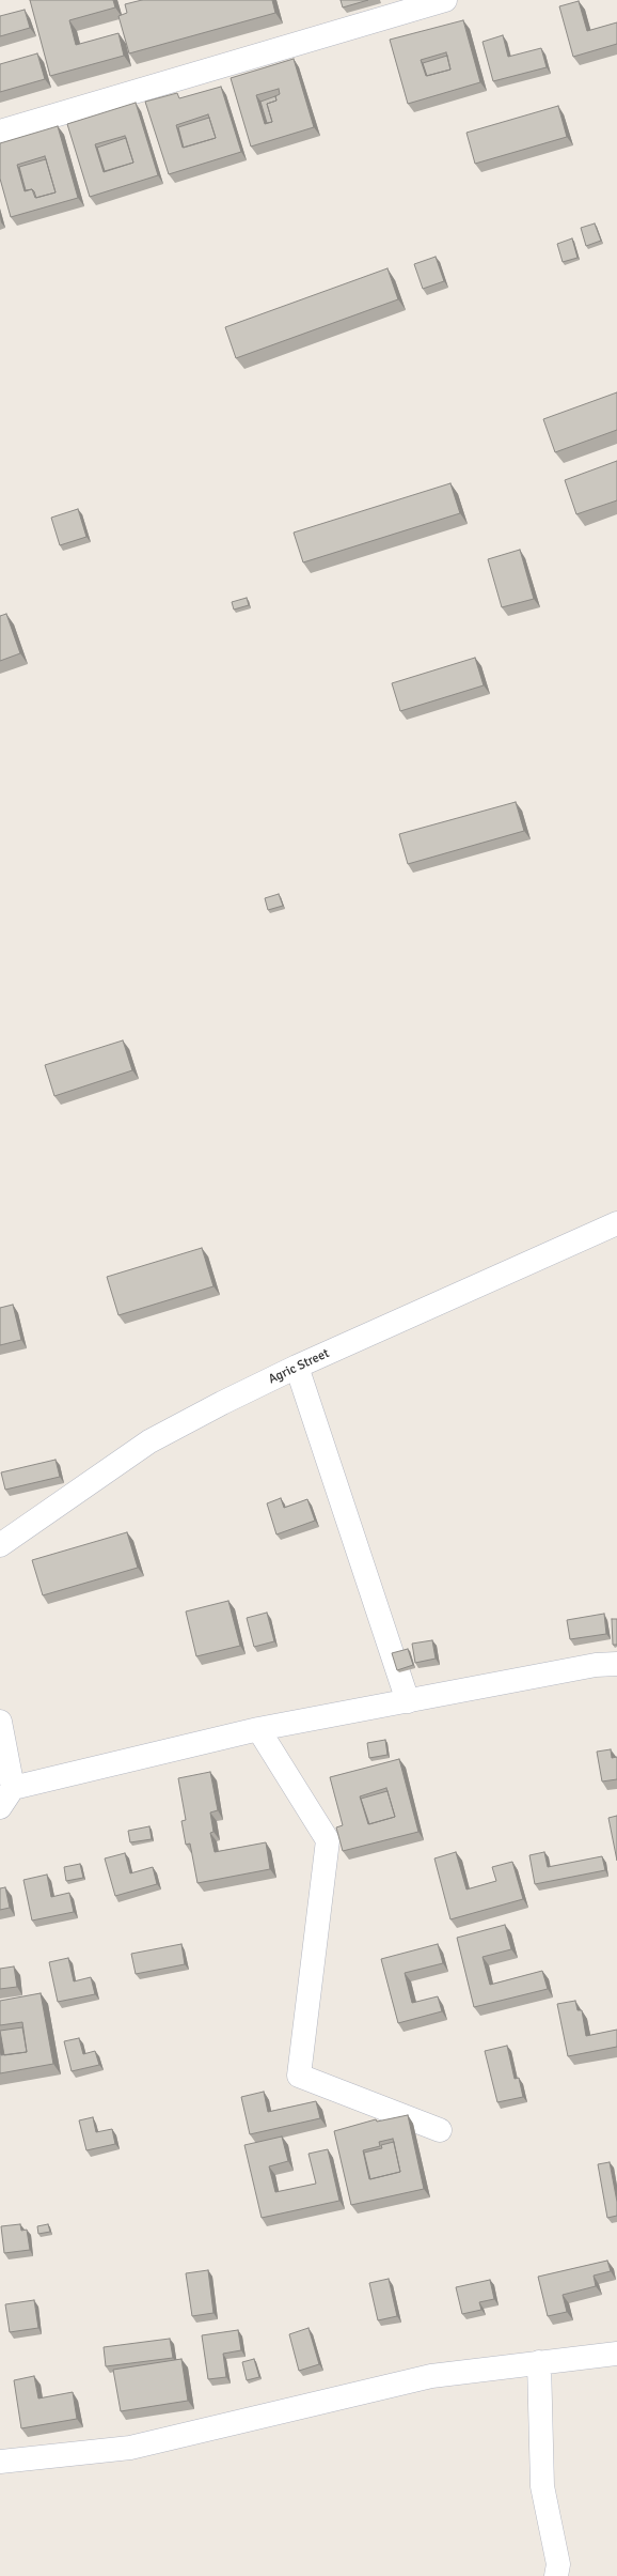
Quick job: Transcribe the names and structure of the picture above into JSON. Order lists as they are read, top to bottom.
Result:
{
  "streets": {
    "street": ["Agric Street"]
  }
}
